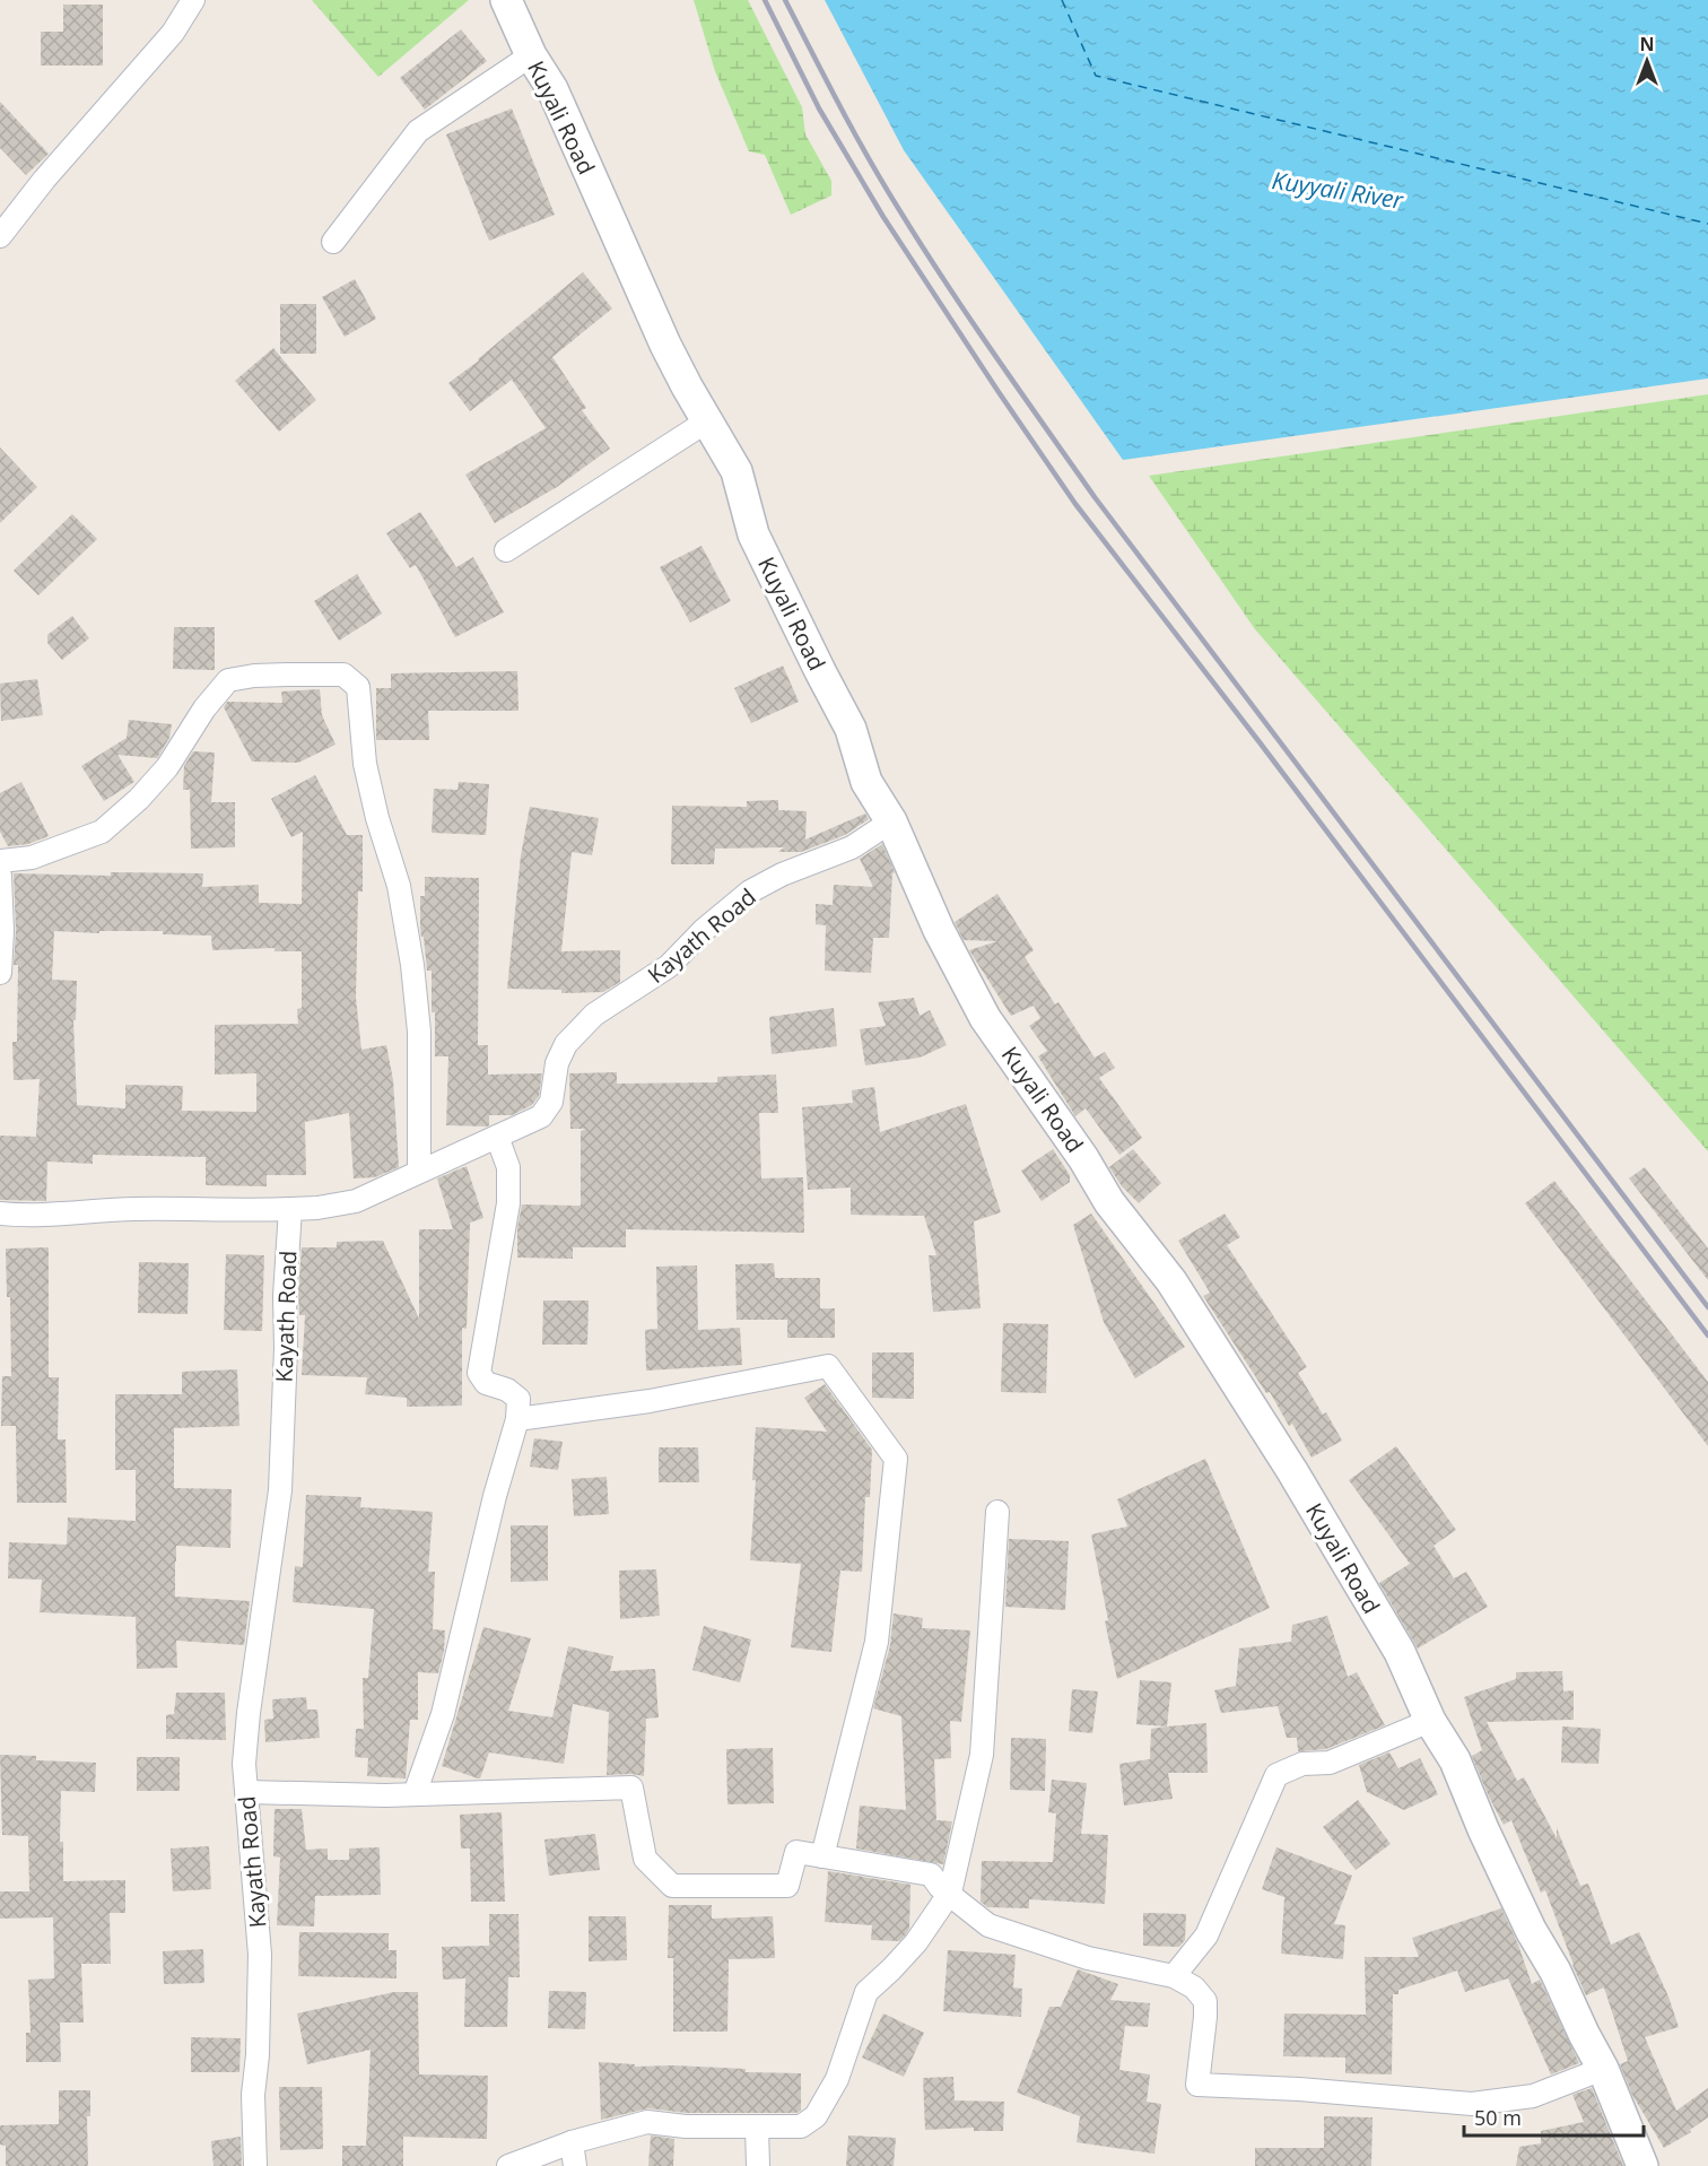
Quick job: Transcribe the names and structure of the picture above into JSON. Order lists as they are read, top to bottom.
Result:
{
  "streets": {
    "main road": ["Kuyali Road"],
    "street": ["Kayath Road"]
  },
  "crossings": [
    ["Kuyali Road", "Kayath Road"]
  ],
  "water": ["Kuyyali River"],
  "scale_bar": "50 m",
  "north": "top"
}
